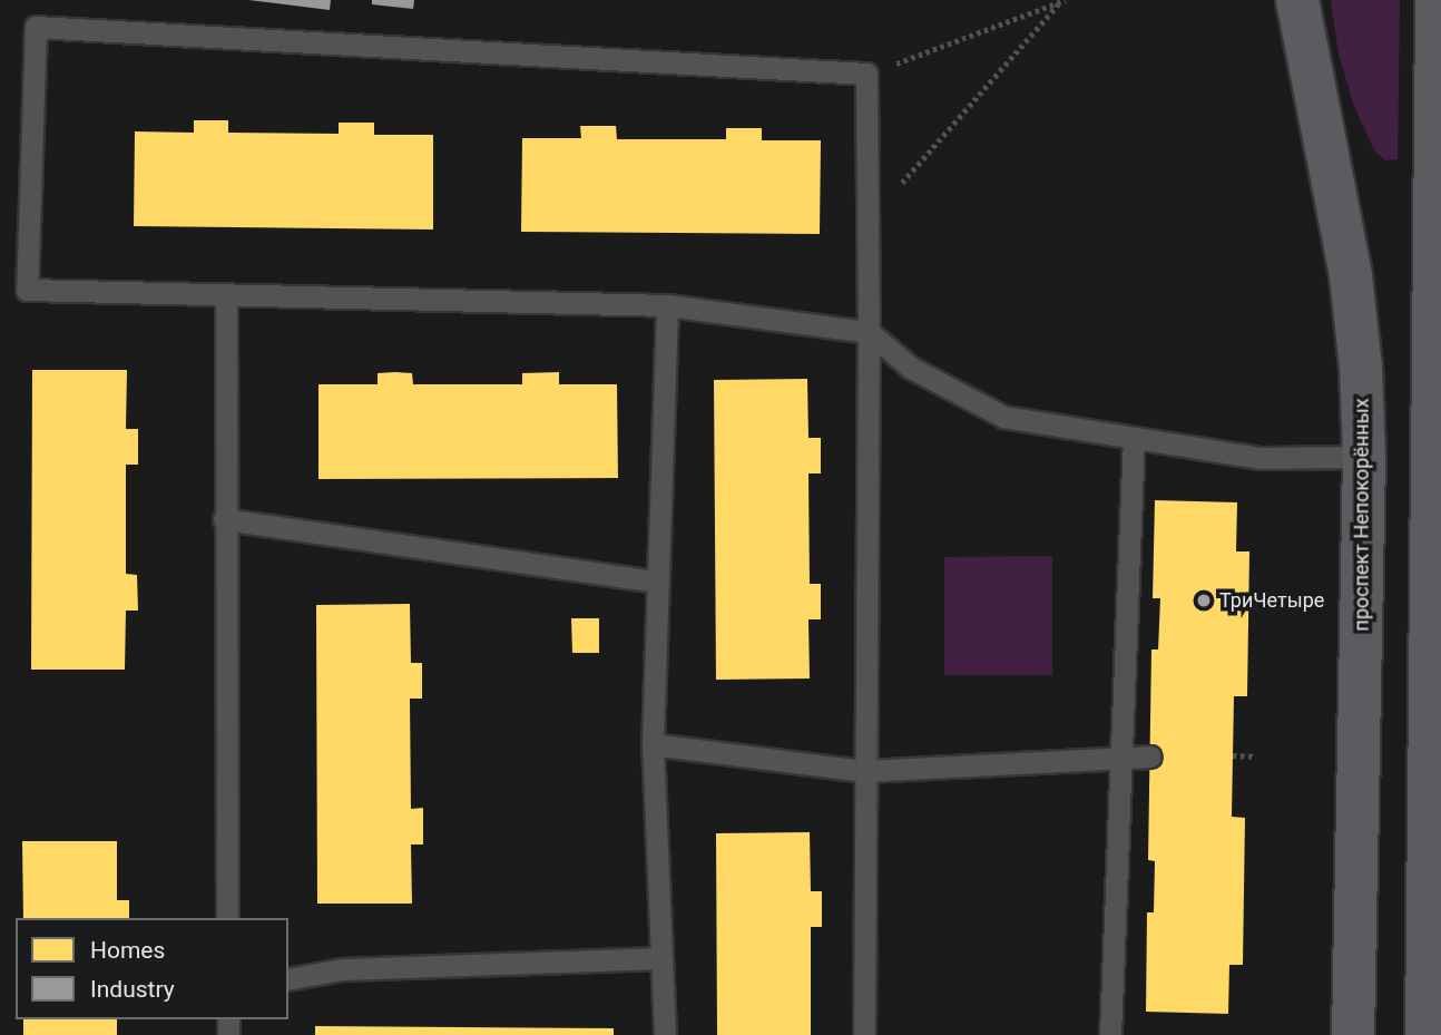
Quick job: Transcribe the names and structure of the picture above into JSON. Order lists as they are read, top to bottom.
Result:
{
  "streets": {
    "main road": ["проспект Непокорённых"]
  },
  "places": ["ТриЧетыре"],
  "legend": ["Homes", "Industry"]
}
